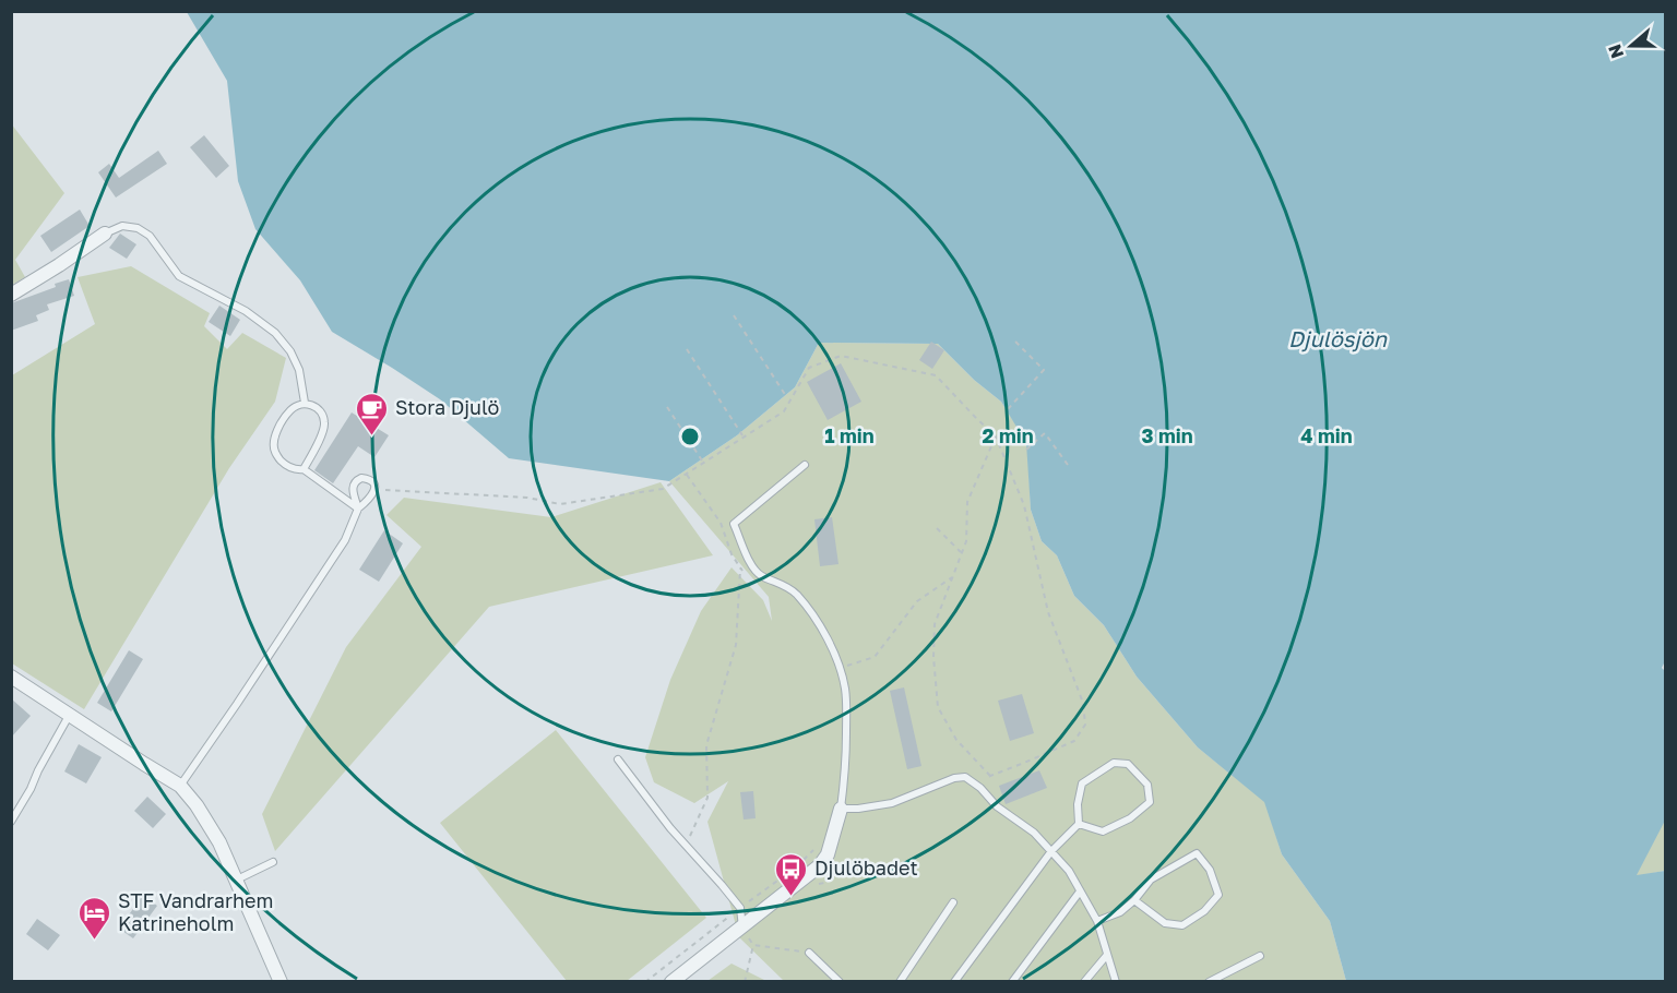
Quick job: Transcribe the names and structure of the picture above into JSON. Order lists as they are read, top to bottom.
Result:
{
  "water": ["Djulösjön"],
  "places": {
    "cafe": ["Stora Djulö"],
    "bus stop": ["Djulöbadet"],
    "hotel": ["STF Vandrarhem Katrineholm"]
  },
  "north": "left",
  "rings": [
    "1 min",
    "2 min",
    "3 min",
    "4 min"
  ]
}
